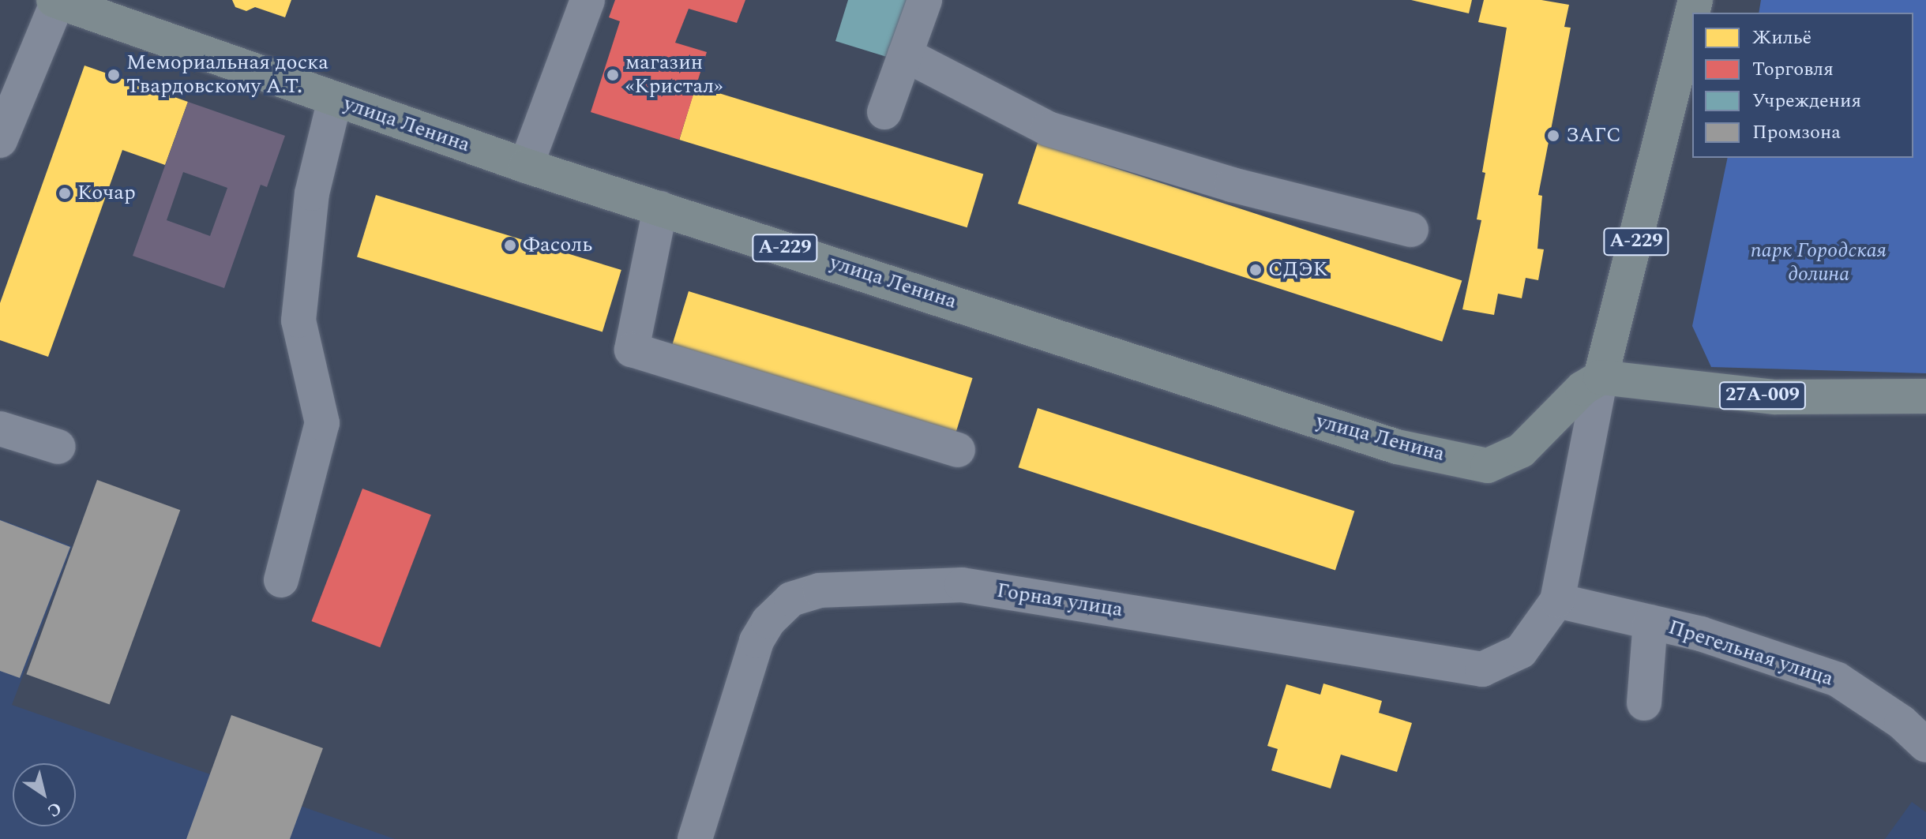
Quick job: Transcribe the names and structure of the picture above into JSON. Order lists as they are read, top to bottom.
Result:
{
  "streets": {
    "main road": ["улица Ленина", "А-229", "27А-009"],
    "street": ["Горная улица", "Прегельная улица"]
  },
  "crossings": [
    ["улица Ленина", "А-229"],
    ["улица Ленина", "27А-009"],
    ["А-229", "27А-009"],
    ["Горная улица", "Прегельная улица"]
  ],
  "parks": ["парк Городская долина"],
  "places": [
    "Мемориальная доска Твардовскому А.Т.",
    "магазин «Кристал»",
    "ЗАГС",
    "Кочар",
    "Фасоль",
    "СДЭК"
  ],
  "legend": [
    "Жильё",
    "Торговля",
    "Учреждения",
    "Промзона"
  ],
  "north": "bottom right"
}
